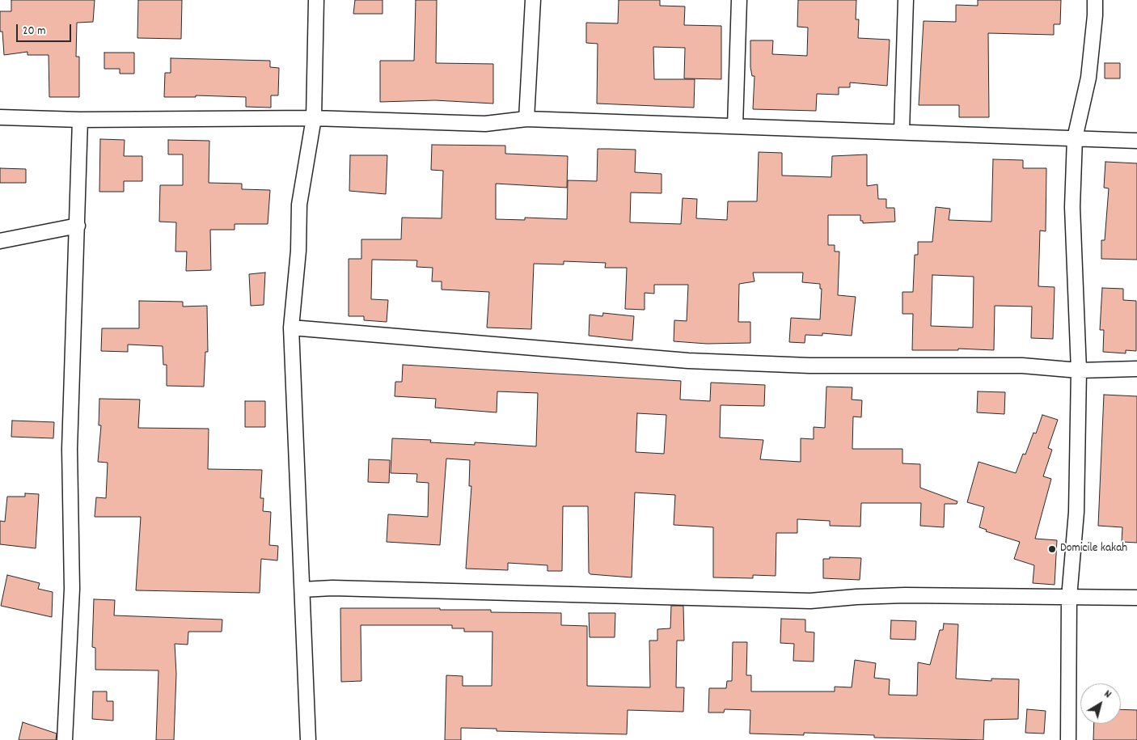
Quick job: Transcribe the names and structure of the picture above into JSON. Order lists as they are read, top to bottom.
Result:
{
  "places": ["Domicile kakah"],
  "scale_bar": "20 m",
  "north": "top right"
}
